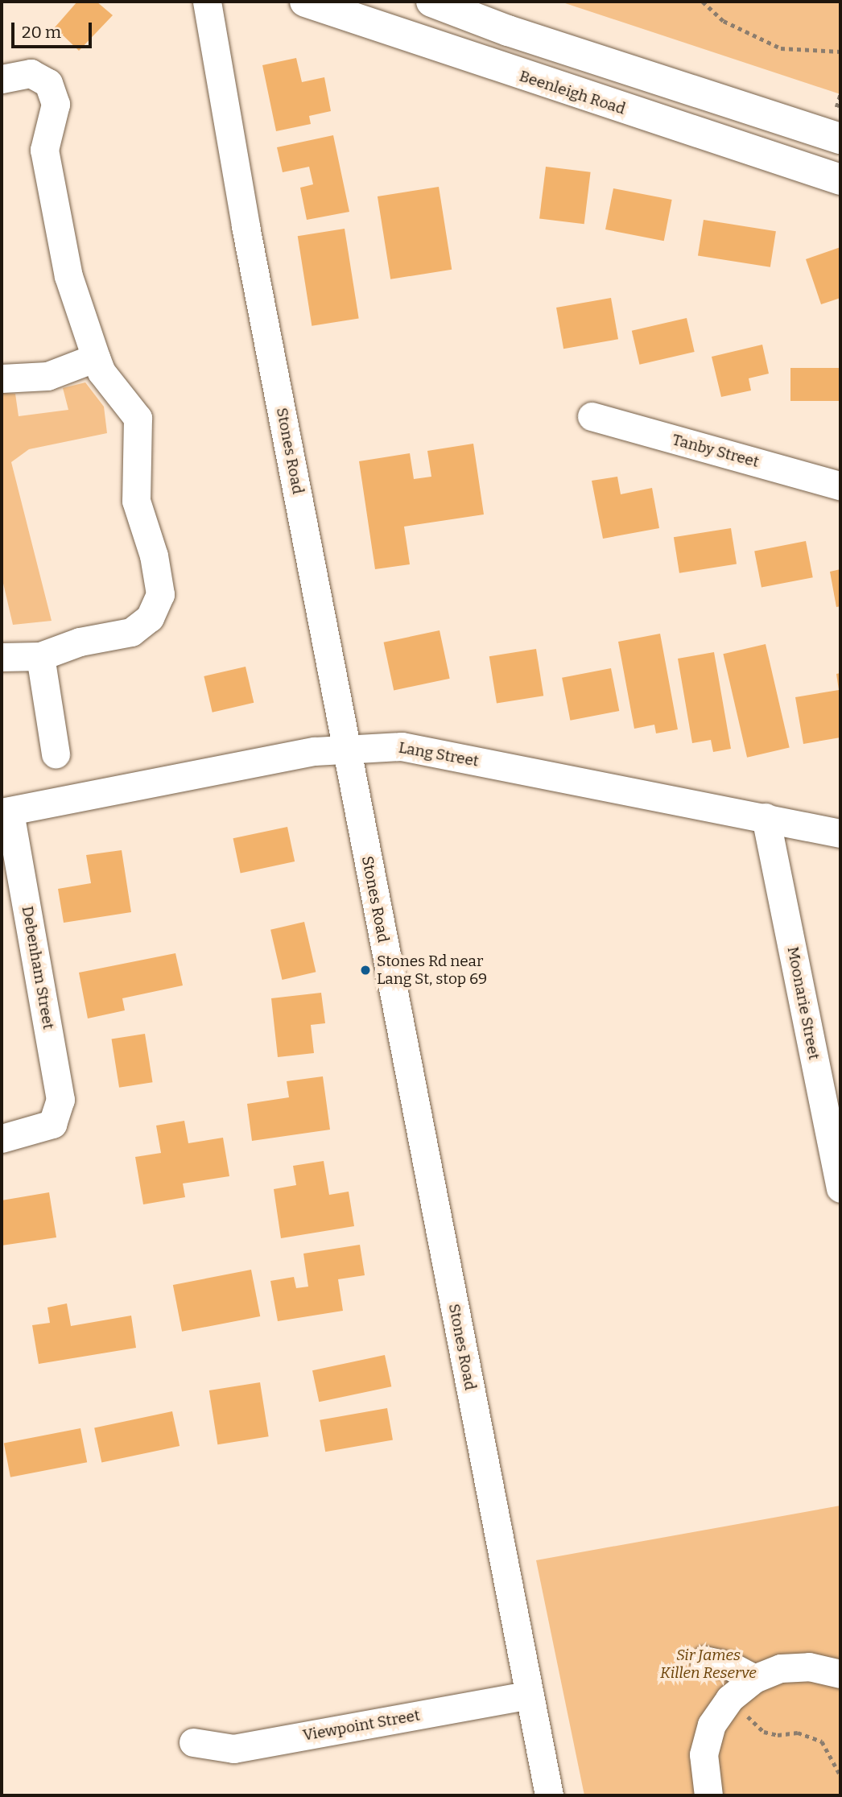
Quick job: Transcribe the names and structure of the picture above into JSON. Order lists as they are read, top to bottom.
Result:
{
  "streets": {
    "main road": ["Beenleigh Road"],
    "street": [
      "Stones Road",
      "Tanby Street",
      "Lang Street",
      "Debenham Street",
      "Moonarie Street",
      "Viewpoint Street"
    ]
  },
  "crossings": [
    ["Stones Road", "Lang Street"],
    ["Stones Road", "Viewpoint Street"],
    ["Lang Street", "Debenham Street"],
    ["Lang Street", "Moonarie Street"]
  ],
  "parks": ["Sir James Killen Reserve"],
  "places": ["Stones Rd near Lang St, stop 69"],
  "scale_bar": "20 m"
}
